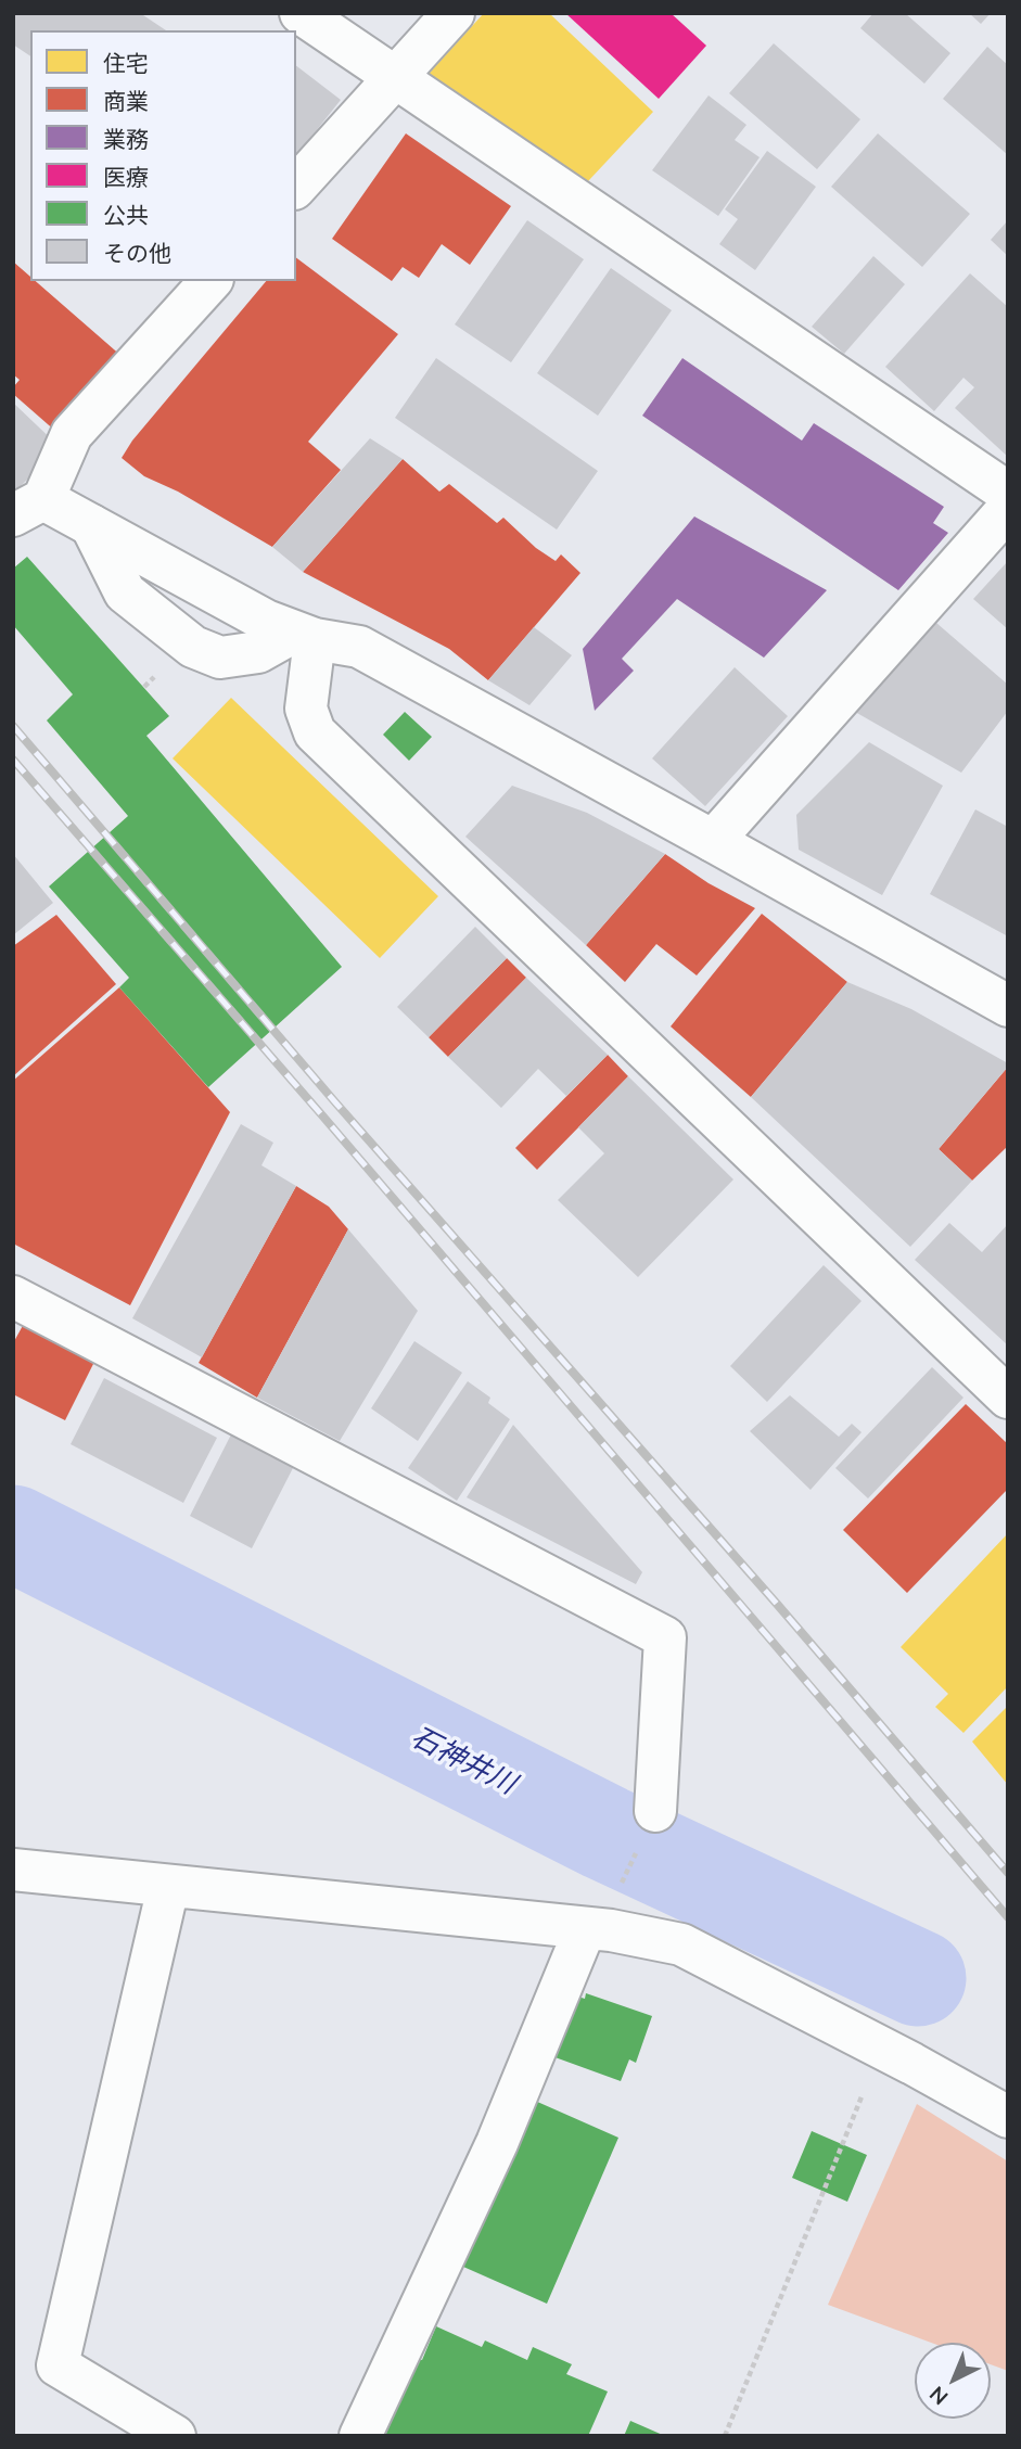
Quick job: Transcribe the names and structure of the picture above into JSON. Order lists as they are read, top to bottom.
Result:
{
  "water": ["石神井川"],
  "legend": [
    "住宅",
    "商業",
    "業務",
    "医療",
    "公共",
    "その他"
  ],
  "north": "bottom left"
}
